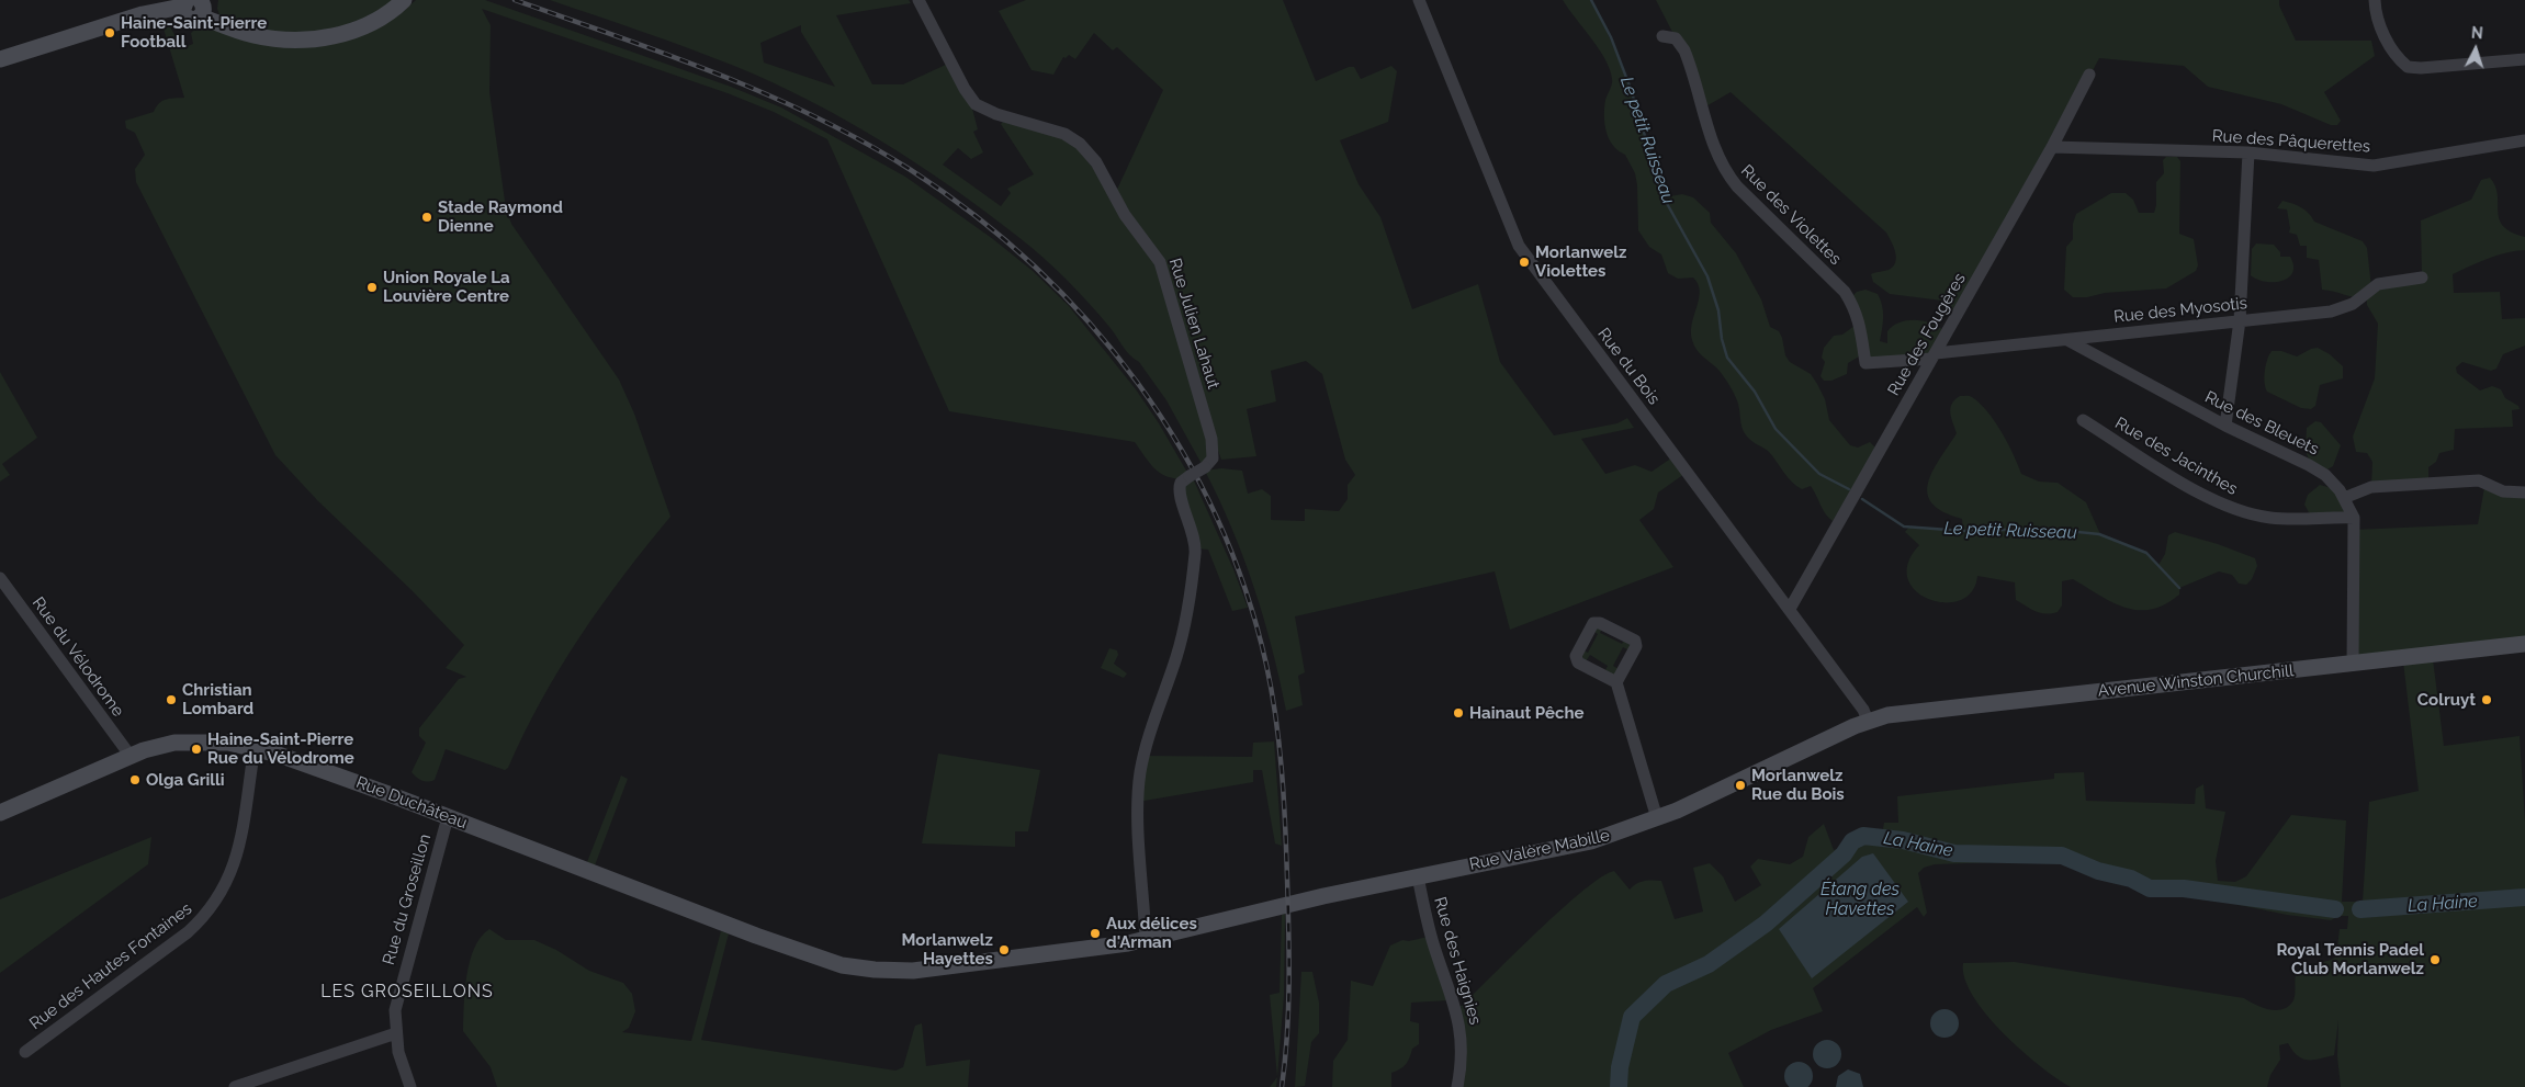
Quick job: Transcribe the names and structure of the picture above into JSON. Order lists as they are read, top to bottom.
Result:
{
  "streets": {
    "street": [
      "Rue des Pâquerettes",
      "Rue des Violettes",
      "Rue des Myosotis",
      "Rue Julien Lahaut",
      "Rue des Fougères",
      "Rue du Bois",
      "Rue des Bleuets",
      "Rue des Jacinthes",
      "Rue du Vélodrome",
      "Avenue Winston Churchill",
      "Rue Duchâteau",
      "Rue Valère Mabille",
      "Rue du Groseillon",
      "Rue des Haignies",
      "Rue des Hautes Fontaines"
    ]
  },
  "crossings": [
    ["Rue des Pâquerettes", "Rue des Fougères"],
    ["Rue des Violettes", "Rue des Myosotis"],
    ["Rue des Violettes", "Rue des Fougères"],
    ["Rue des Myosotis", "Rue des Fougères"],
    ["Rue des Myosotis", "Rue des Bleuets"],
    ["Rue Julien Lahaut", "Rue Duchâteau"],
    ["Rue Julien Lahaut", "Rue Valère Mabille"],
    ["Rue des Fougères", "Rue du Bois"],
    ["Rue du Bois", "Avenue Winston Churchill"],
    ["Rue du Bois", "Rue Valère Mabille"],
    ["Rue des Bleuets", "Rue des Jacinthes"],
    ["Rue des Bleuets", "Avenue Winston Churchill"],
    ["Rue du Vélodrome", "Rue Duchâteau"],
    ["Avenue Winston Churchill", "Rue Valère Mabille"],
    ["Rue Duchâteau", "Rue Valère Mabille"],
    ["Rue Duchâteau", "Rue du Groseillon"],
    ["Rue Duchâteau", "Rue des Hautes Fontaines"],
    ["Rue Valère Mabille", "Rue des Haignies"]
  ],
  "districts": ["LES GROSEILLONS"],
  "water": ["Le petit Ruisseau", "La Haine", "Étang des Havettes"],
  "places": [
    "Haine-Saint-Pierre Football",
    "Stade Raymond Dienne",
    "Morlanwelz Violettes",
    "Union Royale La Louvière Centre",
    "Christian Lombard",
    "Colruyt",
    "Hainaut Pêche",
    "Haine-Saint-Pierre Rue du Vélodrome",
    "Olga Grilli",
    "Morlanwelz Rue du Bois",
    "Aux délices d'Arman",
    "Morlanwelz Hayettes",
    "Royal Tennis Padel Club Morlanwelz"
  ],
  "north": "top"
}
